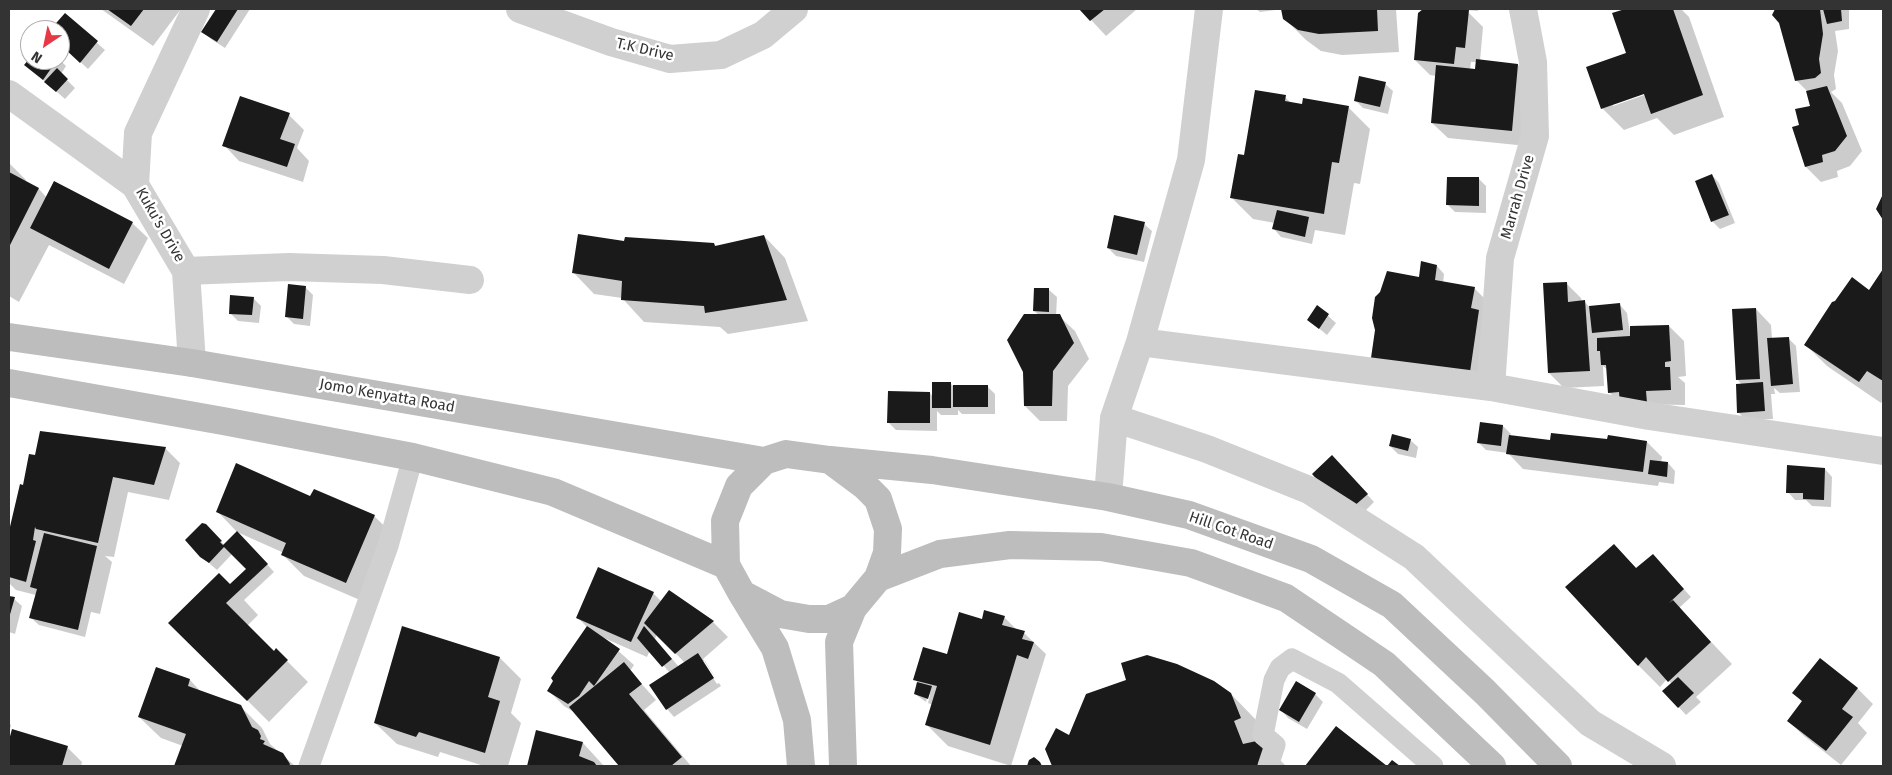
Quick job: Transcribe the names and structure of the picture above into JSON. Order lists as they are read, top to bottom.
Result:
{
  "streets": {
    "main road": ["Jomo Kenyatta Road", "Hill Cot Road"],
    "street": ["T.K Drive", "Marrah Drive", "Kuku's Drive"]
  },
  "crossings": [
    ["Kuku's Drive", "Jomo Kenyatta Road"],
    ["Jomo Kenyatta Road", "Hill Cot Road"]
  ],
  "north": "bottom left"
}
